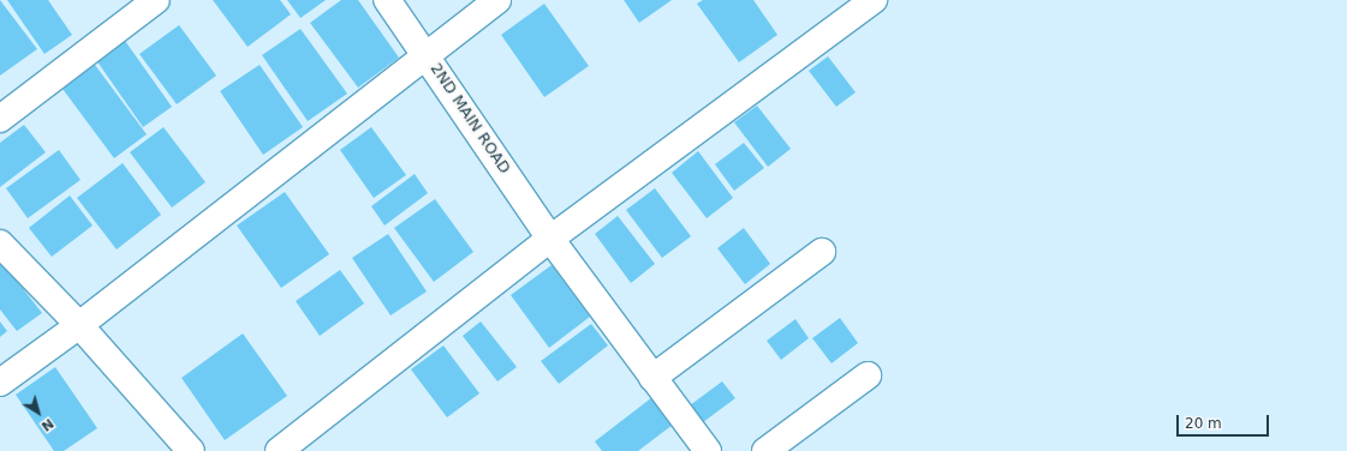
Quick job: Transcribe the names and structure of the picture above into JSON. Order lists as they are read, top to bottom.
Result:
{
  "streets": {
    "street": ["2ND MAIN ROAD"]
  },
  "scale_bar": "20 m",
  "north": "bottom right"
}
